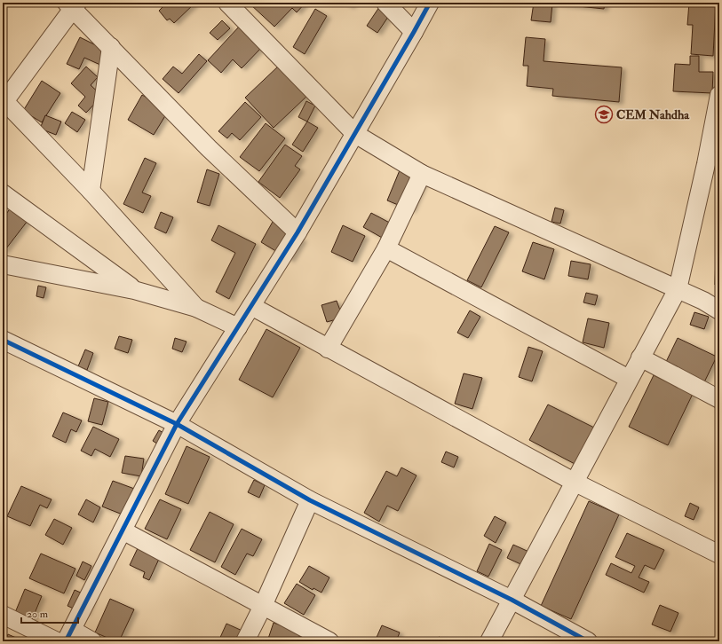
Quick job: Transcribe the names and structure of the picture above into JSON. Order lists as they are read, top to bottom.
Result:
{
  "places": {
    "school or university": ["CEM Nahdha"]
  },
  "scale_bar": "20 m"
}
